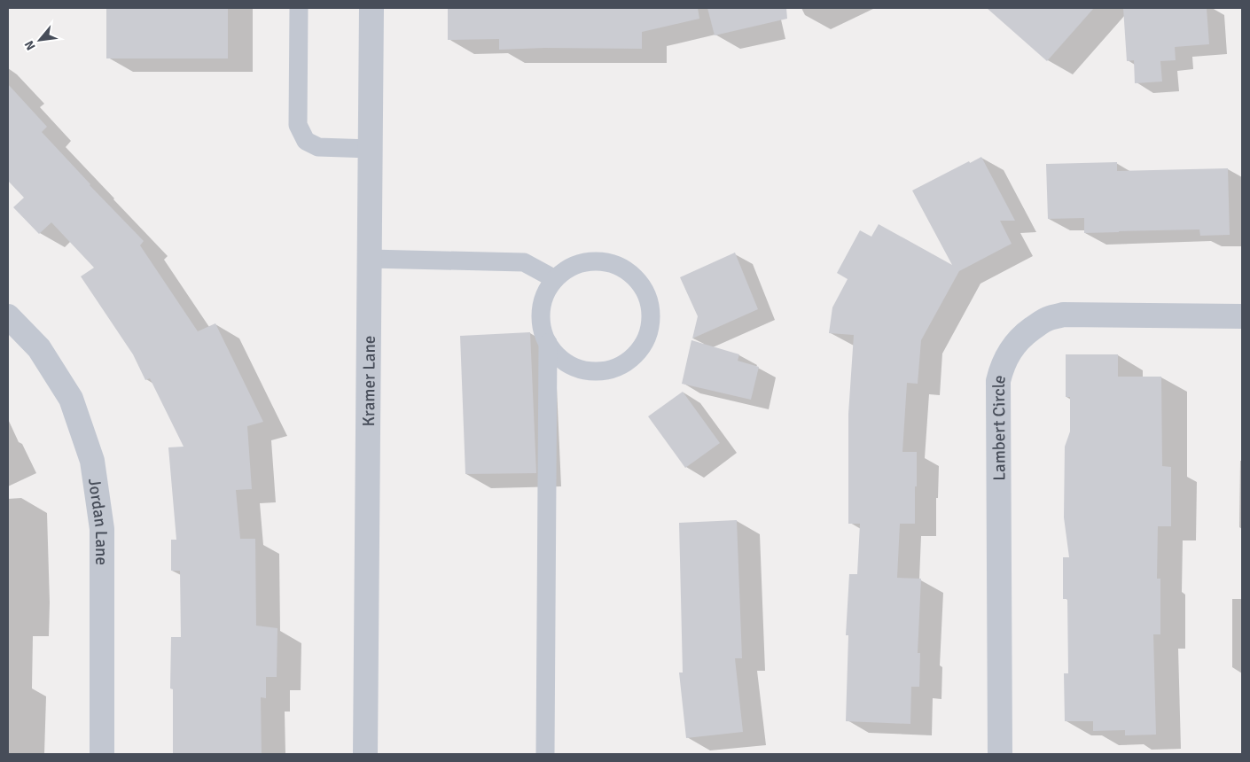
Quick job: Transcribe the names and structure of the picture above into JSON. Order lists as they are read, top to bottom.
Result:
{
  "streets": {
    "street": ["Kramer Lane", "Lambert Circle", "Jordan Lane"]
  },
  "north": "bottom left"
}
